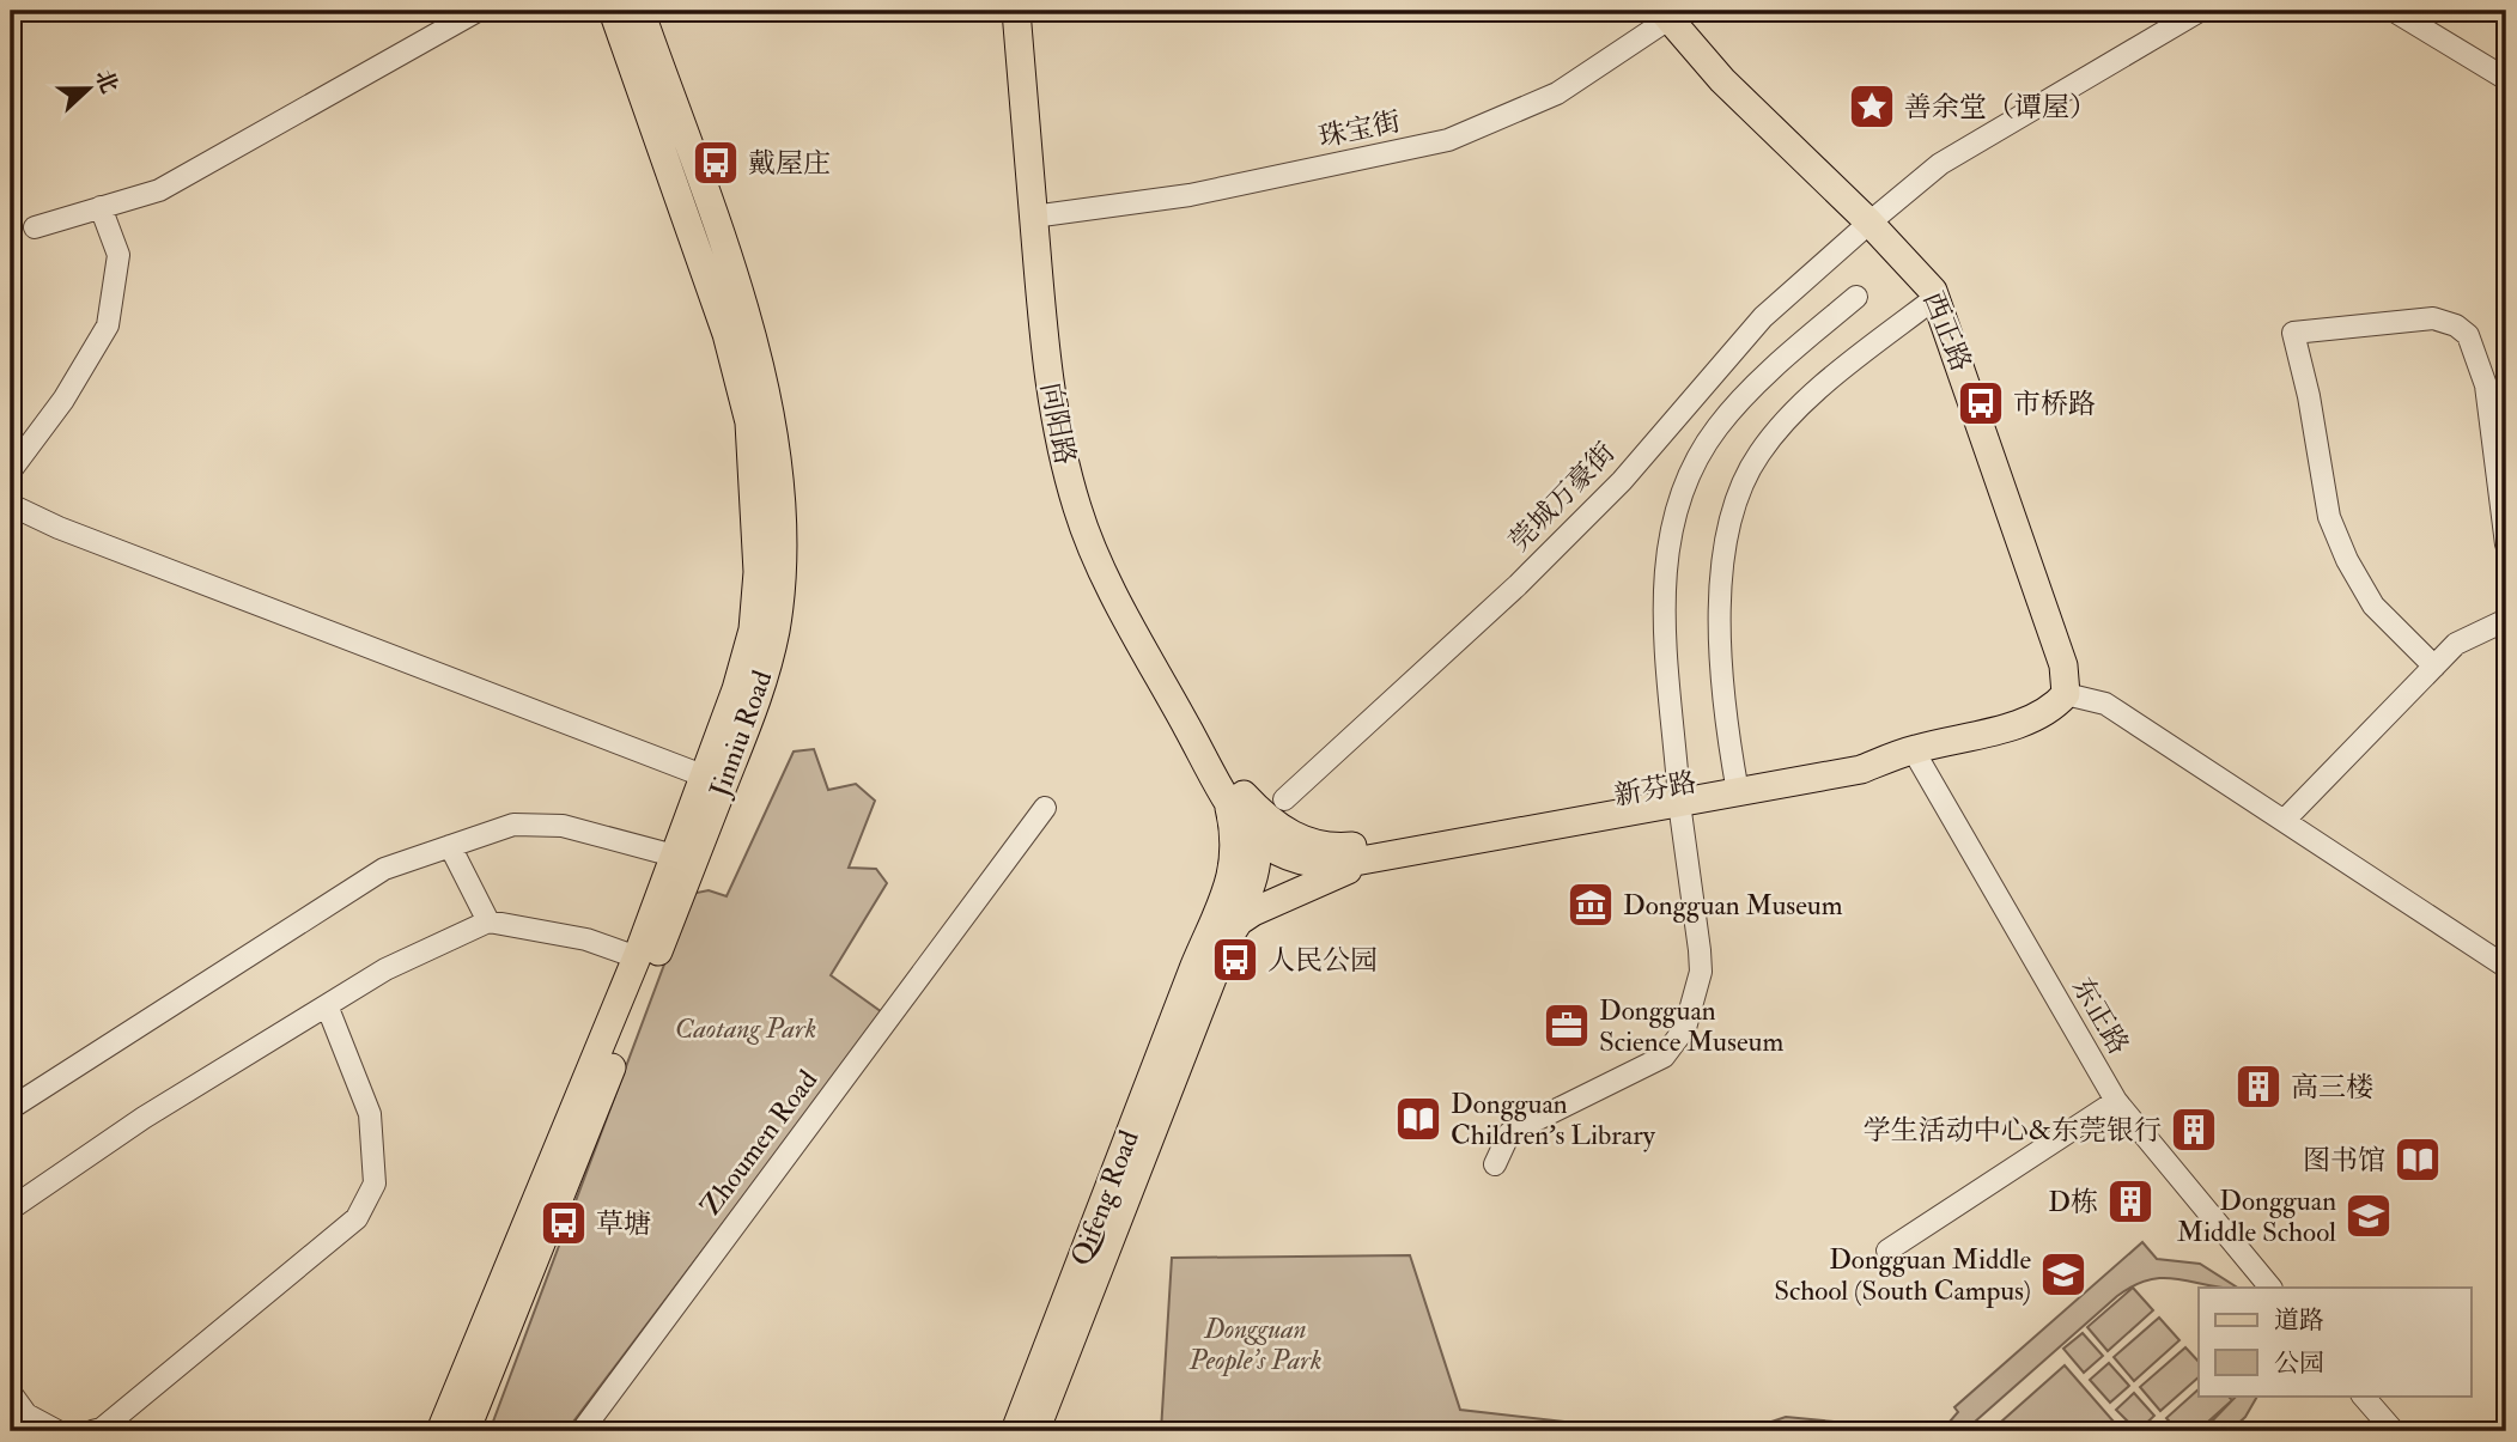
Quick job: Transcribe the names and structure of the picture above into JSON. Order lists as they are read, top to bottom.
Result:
{
  "streets": {
    "main road": [
      "西正路",
      "向阳路",
      "Jinniu Road",
      "新芬路",
      "Qifeng Road"
    ],
    "street": [
      "珠宝街",
      "莞城万豪街",
      "东正路",
      "Zhoumen Road"
    ]
  },
  "crossings": [
    ["珠宝街", "西正路"],
    ["珠宝街", "向阳路"],
    ["西正路", "莞城万豪街"],
    ["西正路", "新芬路"],
    ["新芬路", "东正路"]
  ],
  "parks": ["Caotang Park", "Dongguan People's Park"],
  "places": {
    "place": ["善余堂（谭屋）"],
    "bus stop": [
      "戴屋庄",
      "市桥路",
      "人民公园",
      "草塘"
    ],
    "museum": ["Dongguan Museum"],
    "office": ["Dongguan Science Museum"],
    "building": ["高三楼", "学生活动中心&东莞银行", "D栋"],
    "library": ["Dongguan Children's Library", "图书馆"],
    "school or university": ["Dongguan Middle School", "Dongguan Middle School (South Campus)"]
  },
  "legend": ["道路", "公园"],
  "north": "right"
}
